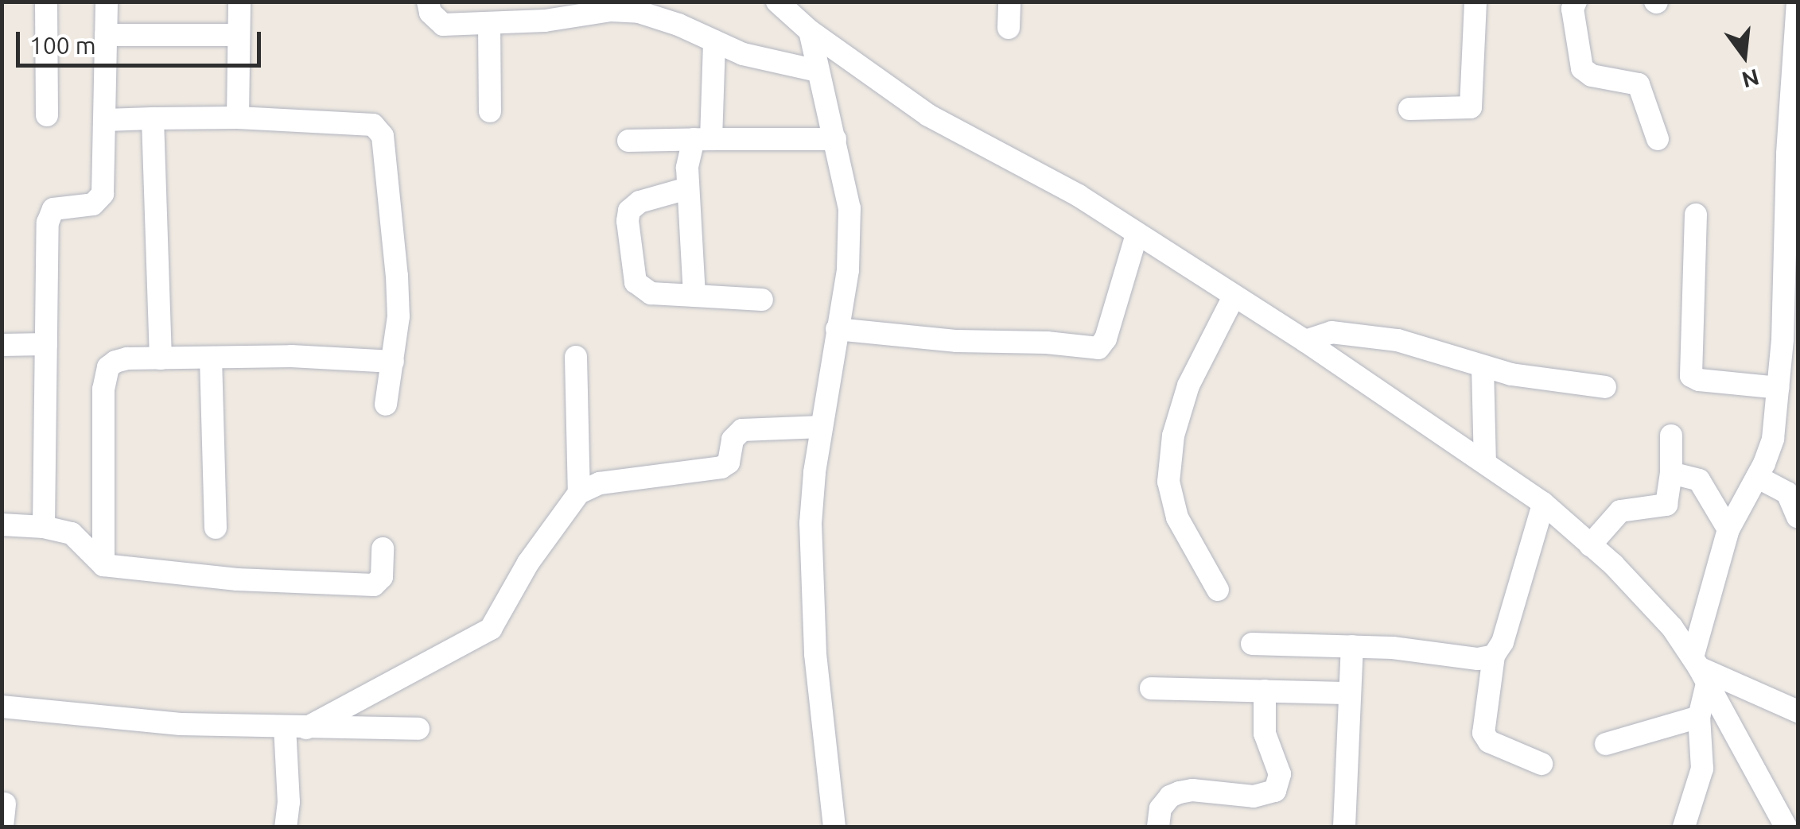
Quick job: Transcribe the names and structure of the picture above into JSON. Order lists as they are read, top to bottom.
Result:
{
  "scale_bar": "100 m",
  "north": "bottom"
}
